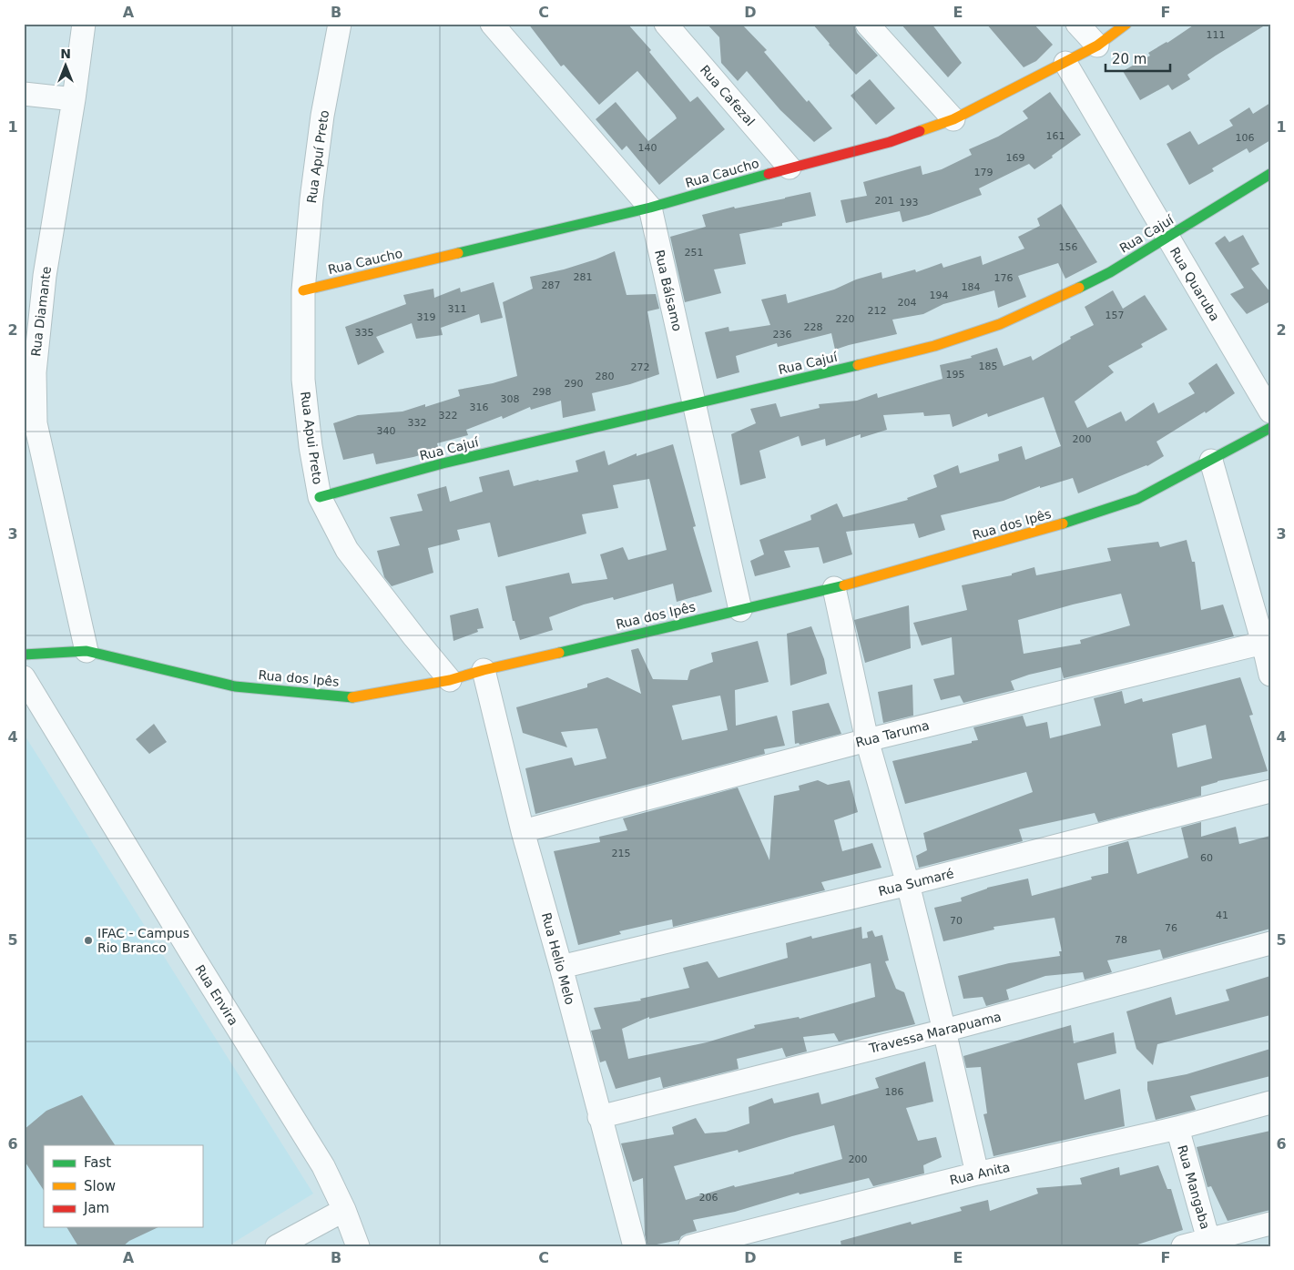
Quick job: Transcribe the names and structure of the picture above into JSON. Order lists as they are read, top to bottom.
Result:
{
  "streets": {
    "street": [
      "Rua Cafezal",
      "Rua Apuí Preto",
      "Rua Caucho",
      "Rua Cajuí",
      "Rua Quaruba",
      "Rua Bálsamo",
      "Rua Diamante",
      "Rua Apui Preto",
      "Rua dos Ipês",
      "Rua Taruma",
      "Rua Sumaré",
      "Rua Helio Melo",
      "Rua Envira",
      "Travessa Marapuama",
      "Rua Anita",
      "Rua Mangaba"
    ]
  },
  "crossings": [
    ["Rua Cafezal", "Rua Caucho"],
    ["Rua Apuí Preto", "Rua Caucho"],
    ["Rua Apuí Preto", "Rua Apui Preto"],
    ["Rua Caucho", "Rua Quaruba"],
    ["Rua Caucho", "Rua Bálsamo"],
    ["Rua Caucho", "Rua Apui Preto"],
    ["Rua Cajuí", "Rua Quaruba"],
    ["Rua Cajuí", "Rua Bálsamo"],
    ["Rua Cajuí", "Rua Apui Preto"],
    ["Rua Bálsamo", "Rua dos Ipês"],
    ["Rua Diamante", "Rua dos Ipês"],
    ["Rua Apui Preto", "Rua dos Ipês"],
    ["Rua dos Ipês", "Rua Helio Melo"],
    ["Rua Taruma", "Rua Helio Melo"],
    ["Rua Sumaré", "Rua Helio Melo"],
    ["Rua Helio Melo", "Travessa Marapuama"],
    ["Rua Anita", "Rua Mangaba"]
  ],
  "places": ["IFAC - Campus Rio Branco"],
  "house_numbers": [
    "111",
    "161",
    "106",
    "140",
    "169",
    "179",
    "201",
    "193",
    "156",
    "251",
    "281",
    "176",
    "287",
    "184",
    "194",
    "204",
    "311",
    "212",
    "157",
    "319",
    "220",
    "228",
    "335",
    "236",
    "185",
    "272",
    "195",
    "280",
    "290",
    "298",
    "308",
    "316",
    "322",
    "332",
    "340",
    "200",
    "215",
    "60",
    "41",
    "70",
    "76",
    "78",
    "186",
    "200",
    "206"
  ],
  "legend": ["Fast", "Slow", "Jam"],
  "scale_bar": "20 m",
  "north": "top",
  "grid": {
    "columns": [
      "A",
      "B",
      "C",
      "D",
      "E",
      "F"
    ],
    "rows": [
      "1",
      "2",
      "3",
      "4",
      "5",
      "6"
    ]
  }
}
